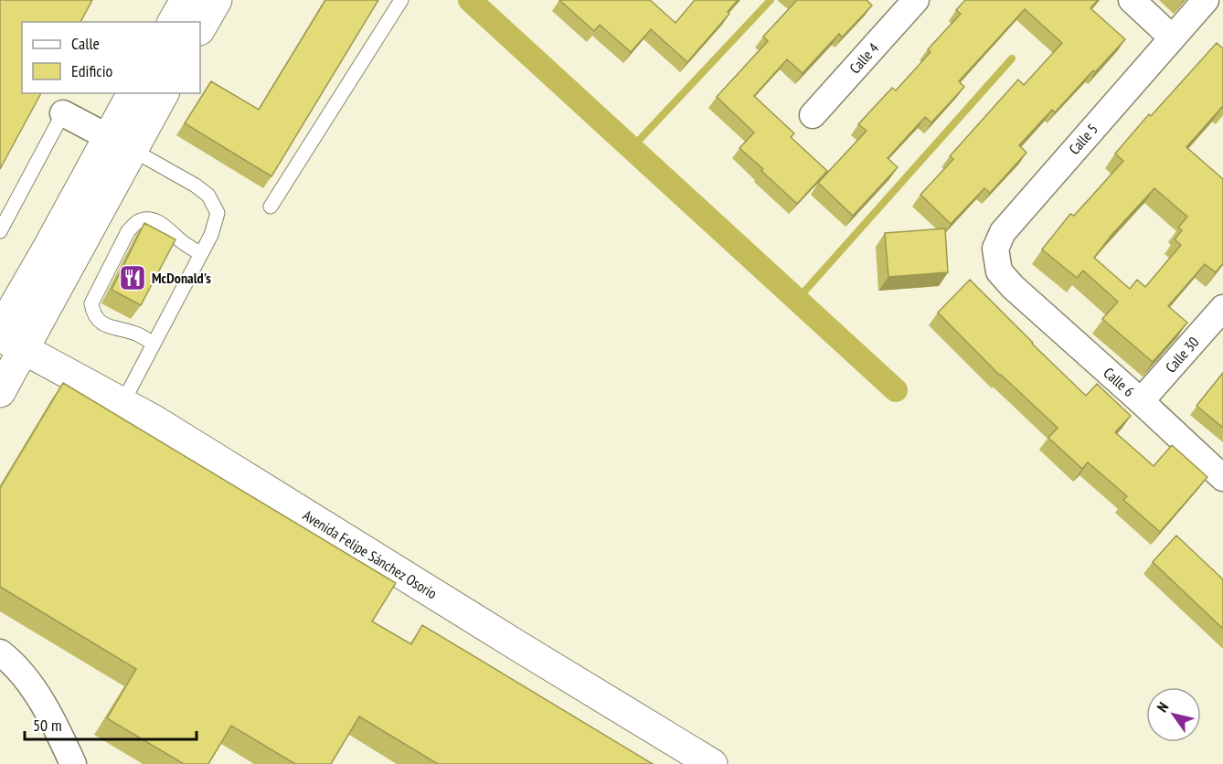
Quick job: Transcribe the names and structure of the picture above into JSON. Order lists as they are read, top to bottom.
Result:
{
  "streets": {
    "street": [
      "Calle 4",
      "Calle 5",
      "Calle 30",
      "Calle 6",
      "Avenida Felipe Sánchez Osorio"
    ]
  },
  "crossings": [
    ["Calle 5", "Calle 6"],
    ["Calle 30", "Calle 6"]
  ],
  "places": {
    "restaurant": ["McDonald's"]
  },
  "legend": ["Calle", "Edificio"],
  "scale_bar": "50 m",
  "north": "top left"
}
